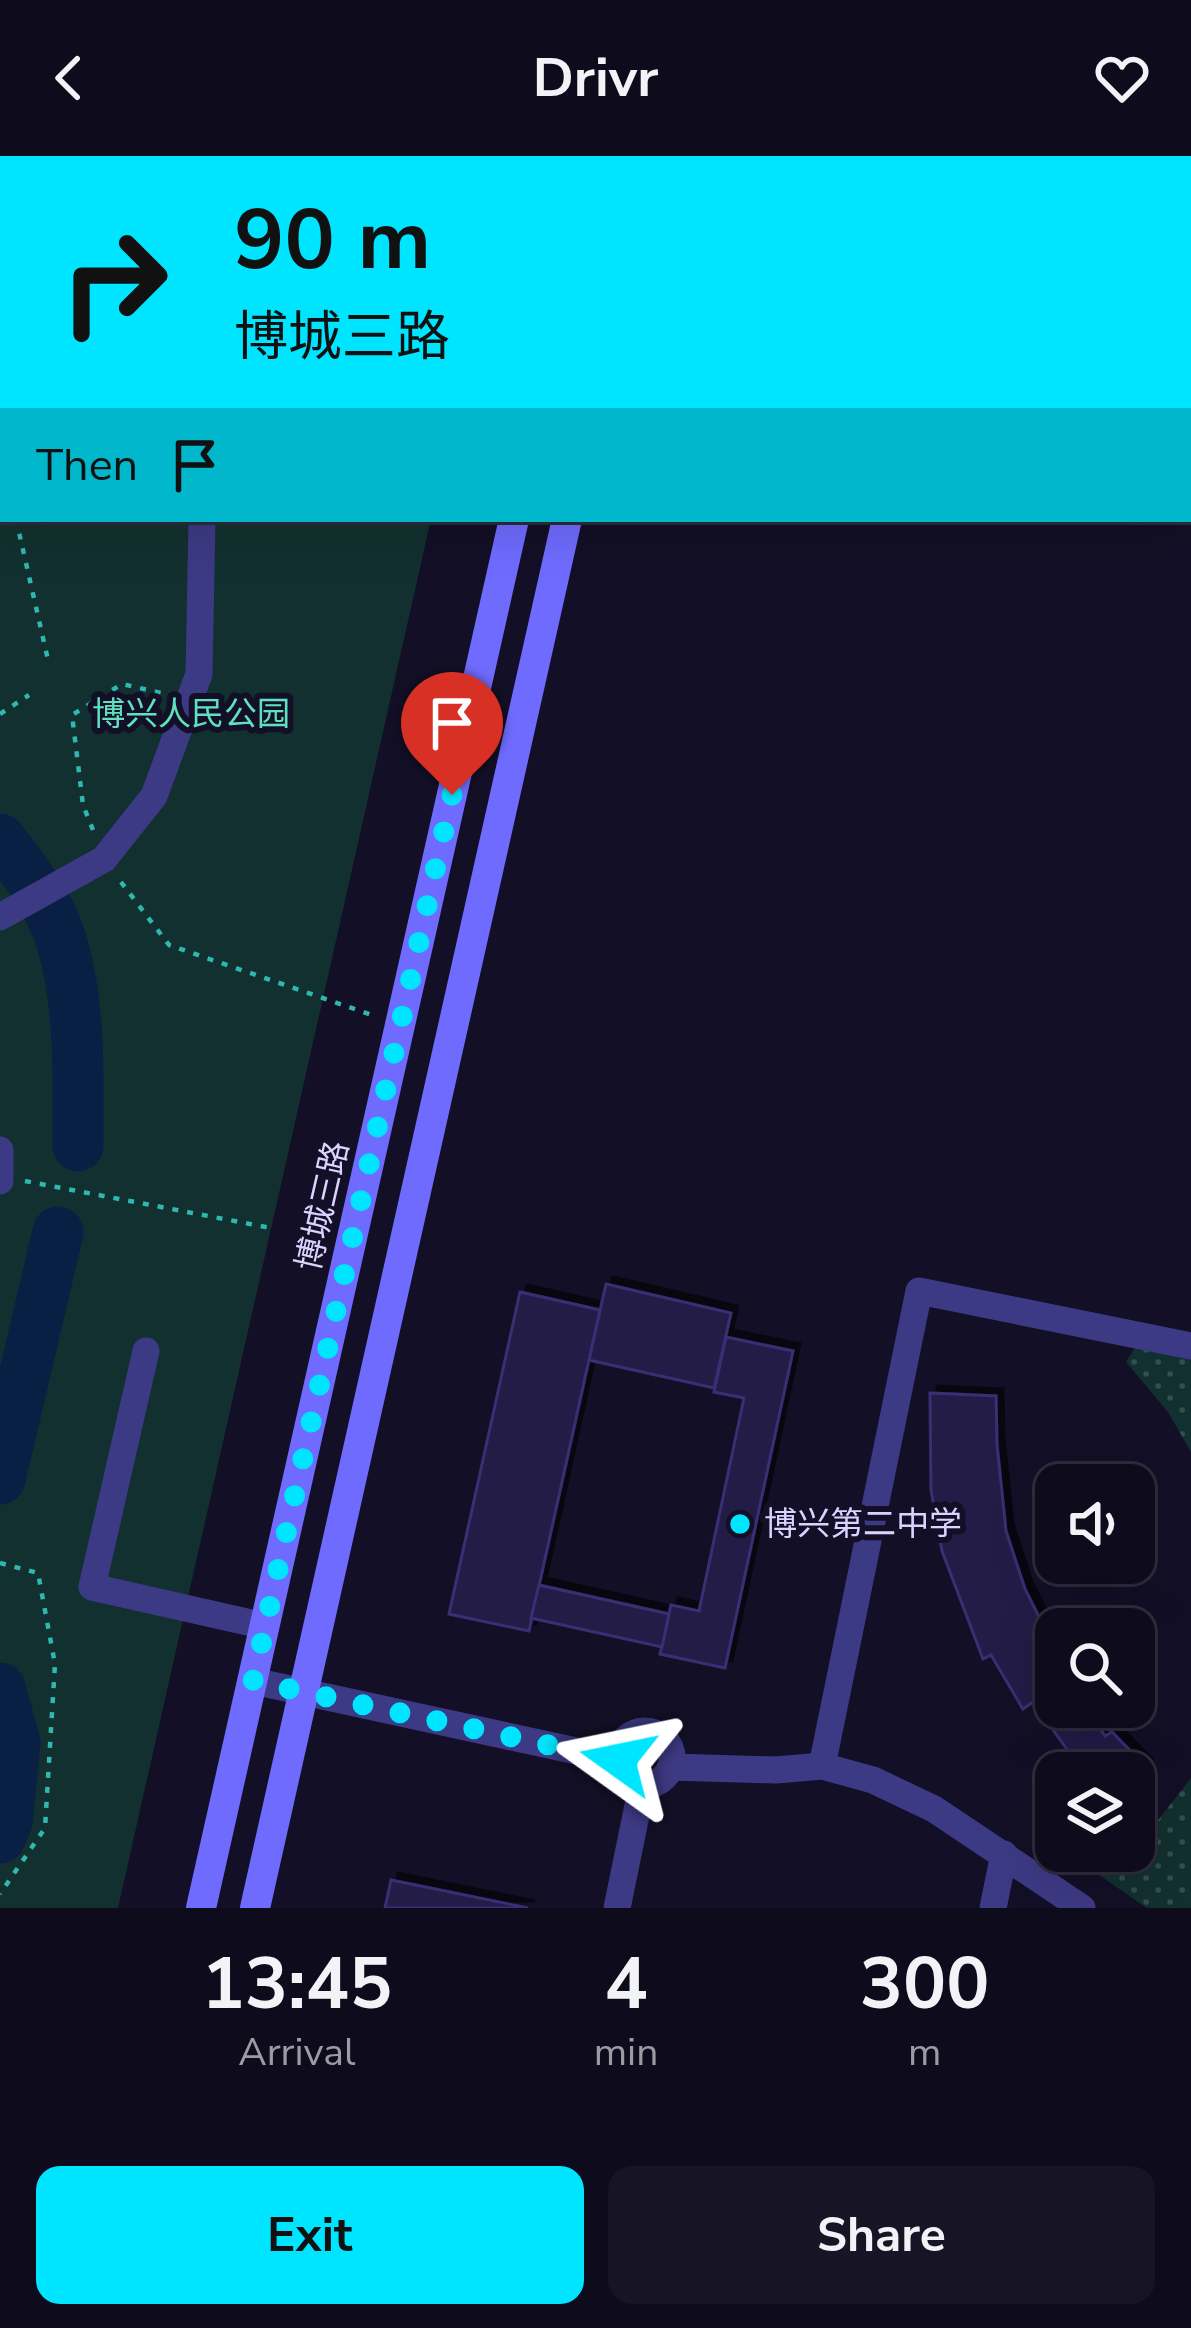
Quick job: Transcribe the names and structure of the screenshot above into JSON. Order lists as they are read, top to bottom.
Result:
{
  "streets": {
    "main road": ["博城三路"]
  },
  "parks": ["博兴人民公园"],
  "places": ["博兴第二中学"],
  "page": {
    "header": "Drivr",
    "turn": ["90 m", "博城三路"],
    "then": "Then",
    "eta": [
      "13:45",
      "Arrival",
      "4",
      "min",
      "300",
      "m"
    ],
    "buttons": ["Exit", "Share"]
  }
}
